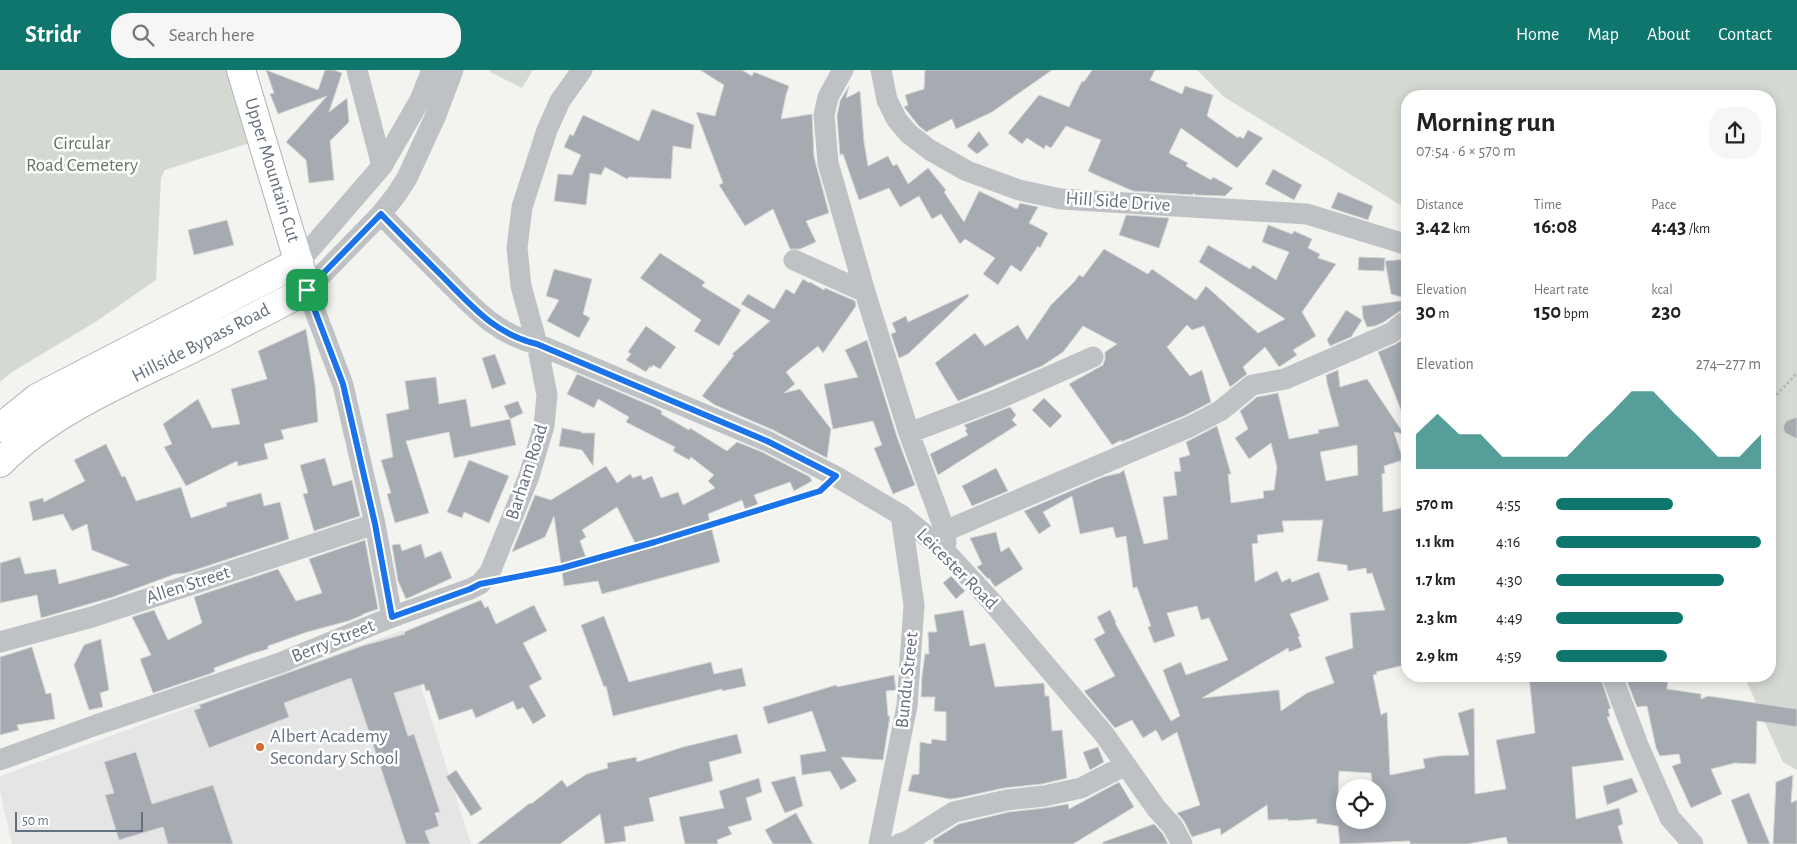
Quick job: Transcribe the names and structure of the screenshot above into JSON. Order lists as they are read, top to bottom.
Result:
{
  "streets": {
    "main road": ["Upper Mountain Cut", "Hillside Bypass Road"],
    "street": [
      "Hill Side Drive",
      "Barham Road",
      "Leicester Road",
      "Allen Street",
      "Berry Street",
      "Bundu Street"
    ]
  },
  "crossings": [
    ["Upper Mountain Cut", "Hillside Bypass Road"],
    ["Upper Mountain Cut", "Allen Street"],
    ["Upper Mountain Cut", "Berry Street"],
    ["Hillside Bypass Road", "Leicester Road"],
    ["Barham Road", "Leicester Road"],
    ["Barham Road", "Berry Street"],
    ["Leicester Road", "Bundu Street"]
  ],
  "parks": ["Circular Road Cemetery"],
  "places": ["Albert Academy Secondary School"],
  "scale_bar": "50 m",
  "page": {
    "header": "Stridr",
    "search": "Search here",
    "nav": [
      "Home",
      "Map",
      "About",
      "Contact"
    ],
    "heading": ["Morning run", "07:54 · 6 × 570 m"],
    "stats": [
      ["Distance", "3.42 km"],
      ["Time", "16:08"],
      ["Pace", "4:43 /km"],
      ["Elevation", "30 m"],
      ["Heart rate", "150 bpm"],
      ["kcal", "230"]
    ],
    "chart": ["Elevation", "274–277 m"],
    "list": [
      {
        "name": "570 m",
        "note": "4:55"
      },
      {
        "name": "1.1 km",
        "note": "4:16"
      },
      {
        "name": "1.7 km",
        "note": "4:30"
      },
      {
        "name": "2.3 km",
        "note": "4:49"
      },
      {
        "name": "2.9 km",
        "note": "4:59"
      }
    ],
    "scale": "50 m"
  }
}
